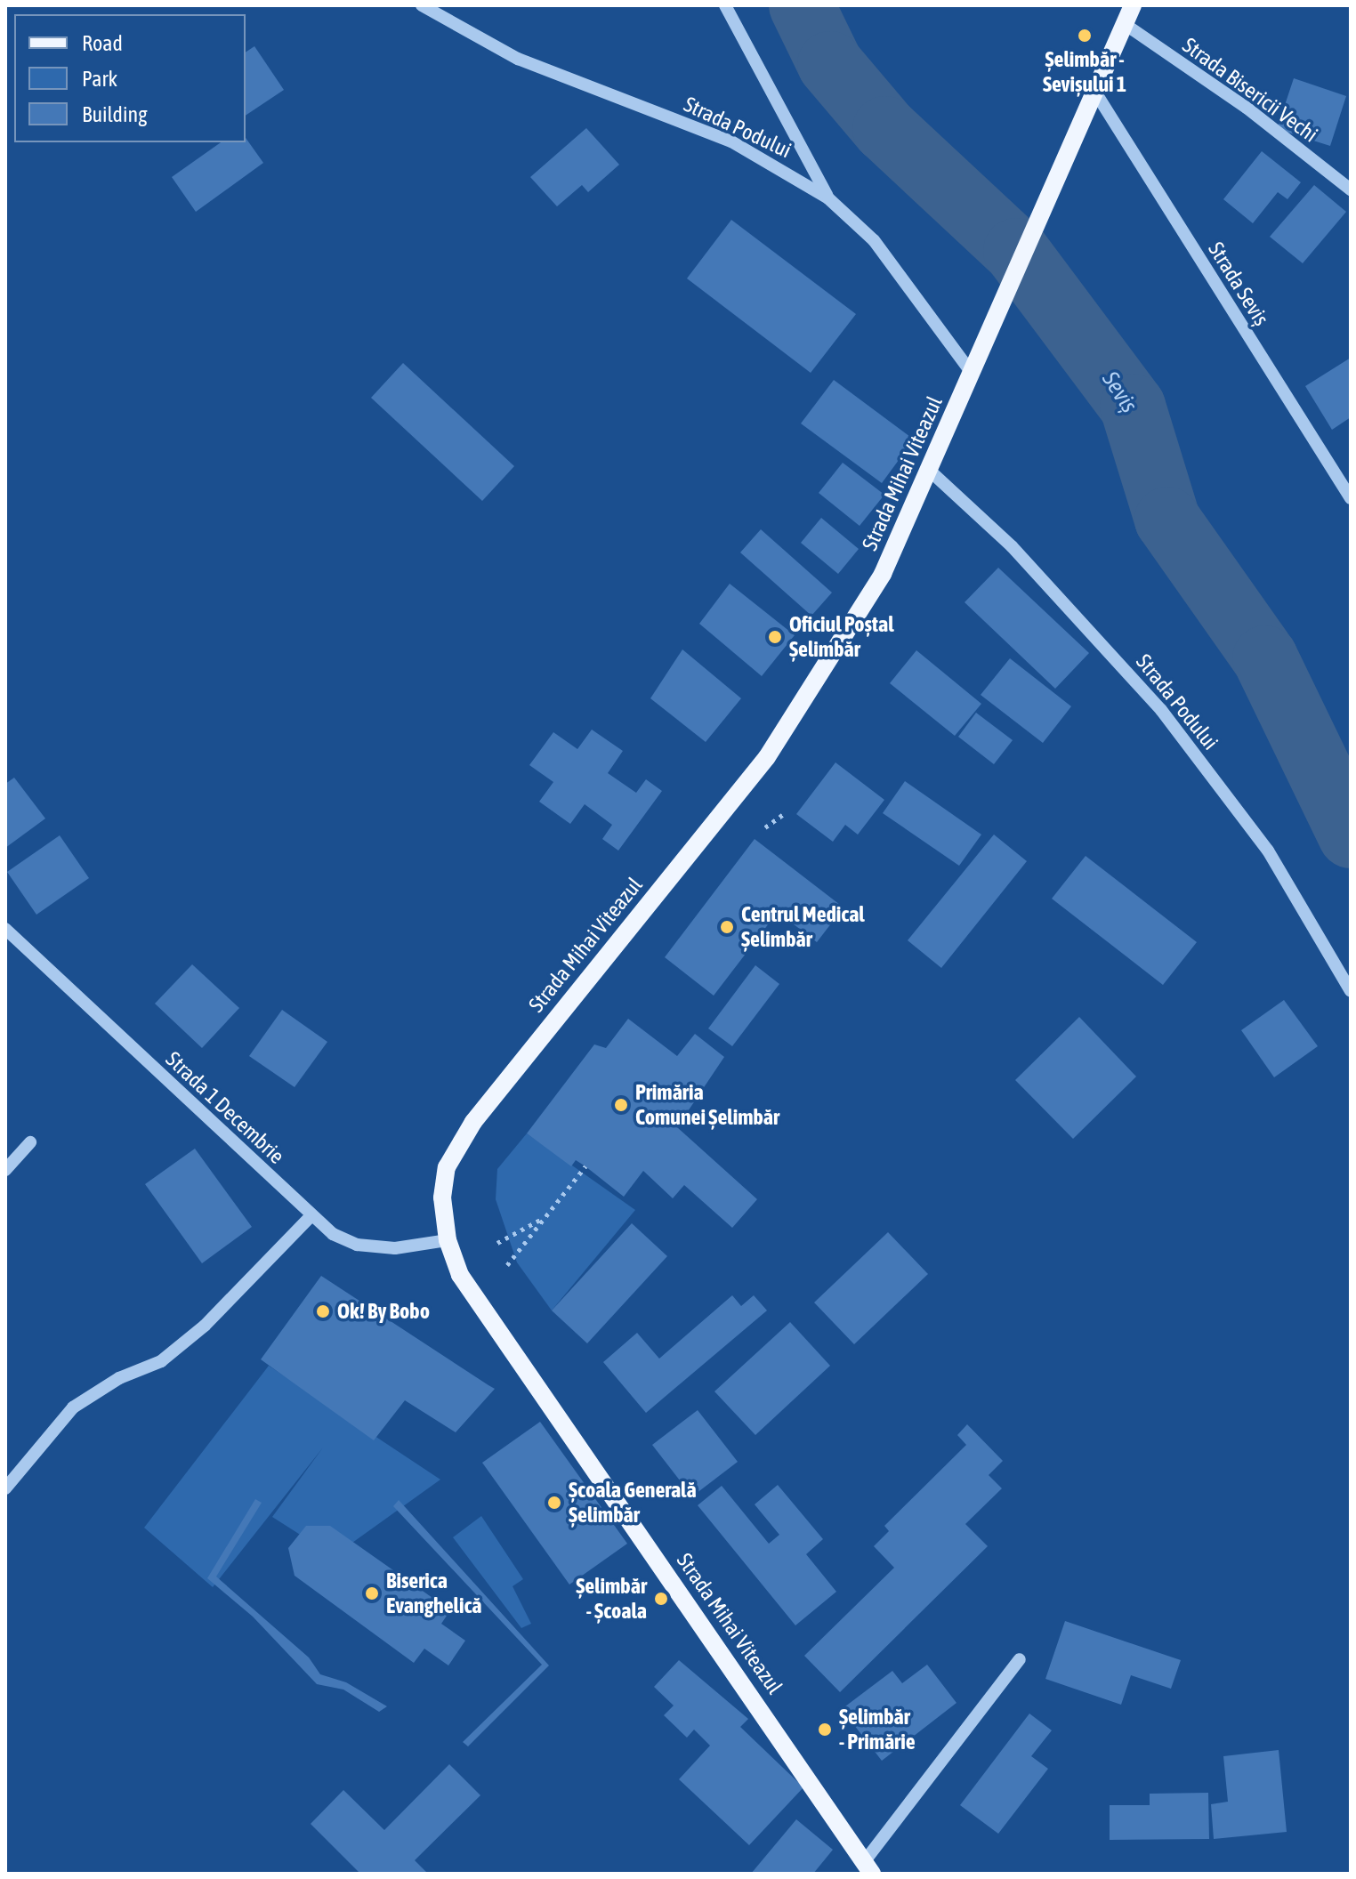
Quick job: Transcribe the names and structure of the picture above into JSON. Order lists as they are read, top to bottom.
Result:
{
  "streets": {
    "main road": ["Strada Mihai Viteazul"],
    "street": [
      "Strada Bisericii Vechi",
      "Strada Podului",
      "Strada Seviș",
      "Strada 1 Decembrie"
    ]
  },
  "crossings": [
    ["Strada Bisericii Vechi", "Strada Mihai Viteazul"],
    ["Strada Podului", "Strada Mihai Viteazul"],
    ["Strada Seviș", "Strada Mihai Viteazul"],
    ["Strada Mihai Viteazul", "Strada 1 Decembrie"]
  ],
  "water": ["Seviș"],
  "places": [
    "Șelimbăr - Sevișului 1",
    "Oficiul Poștal Șelimbăr",
    "Centrul Medical Șelimbăr",
    "Primăria Comunei Șelimbăr",
    "Ok! By Bobo",
    "Școala Generală Șelimbăr",
    "Biserica Evanghelică",
    "Șelimbăr - Școala",
    "Șelimbăr - Primărie"
  ],
  "legend": ["Road", "Park", "Building"]
}
